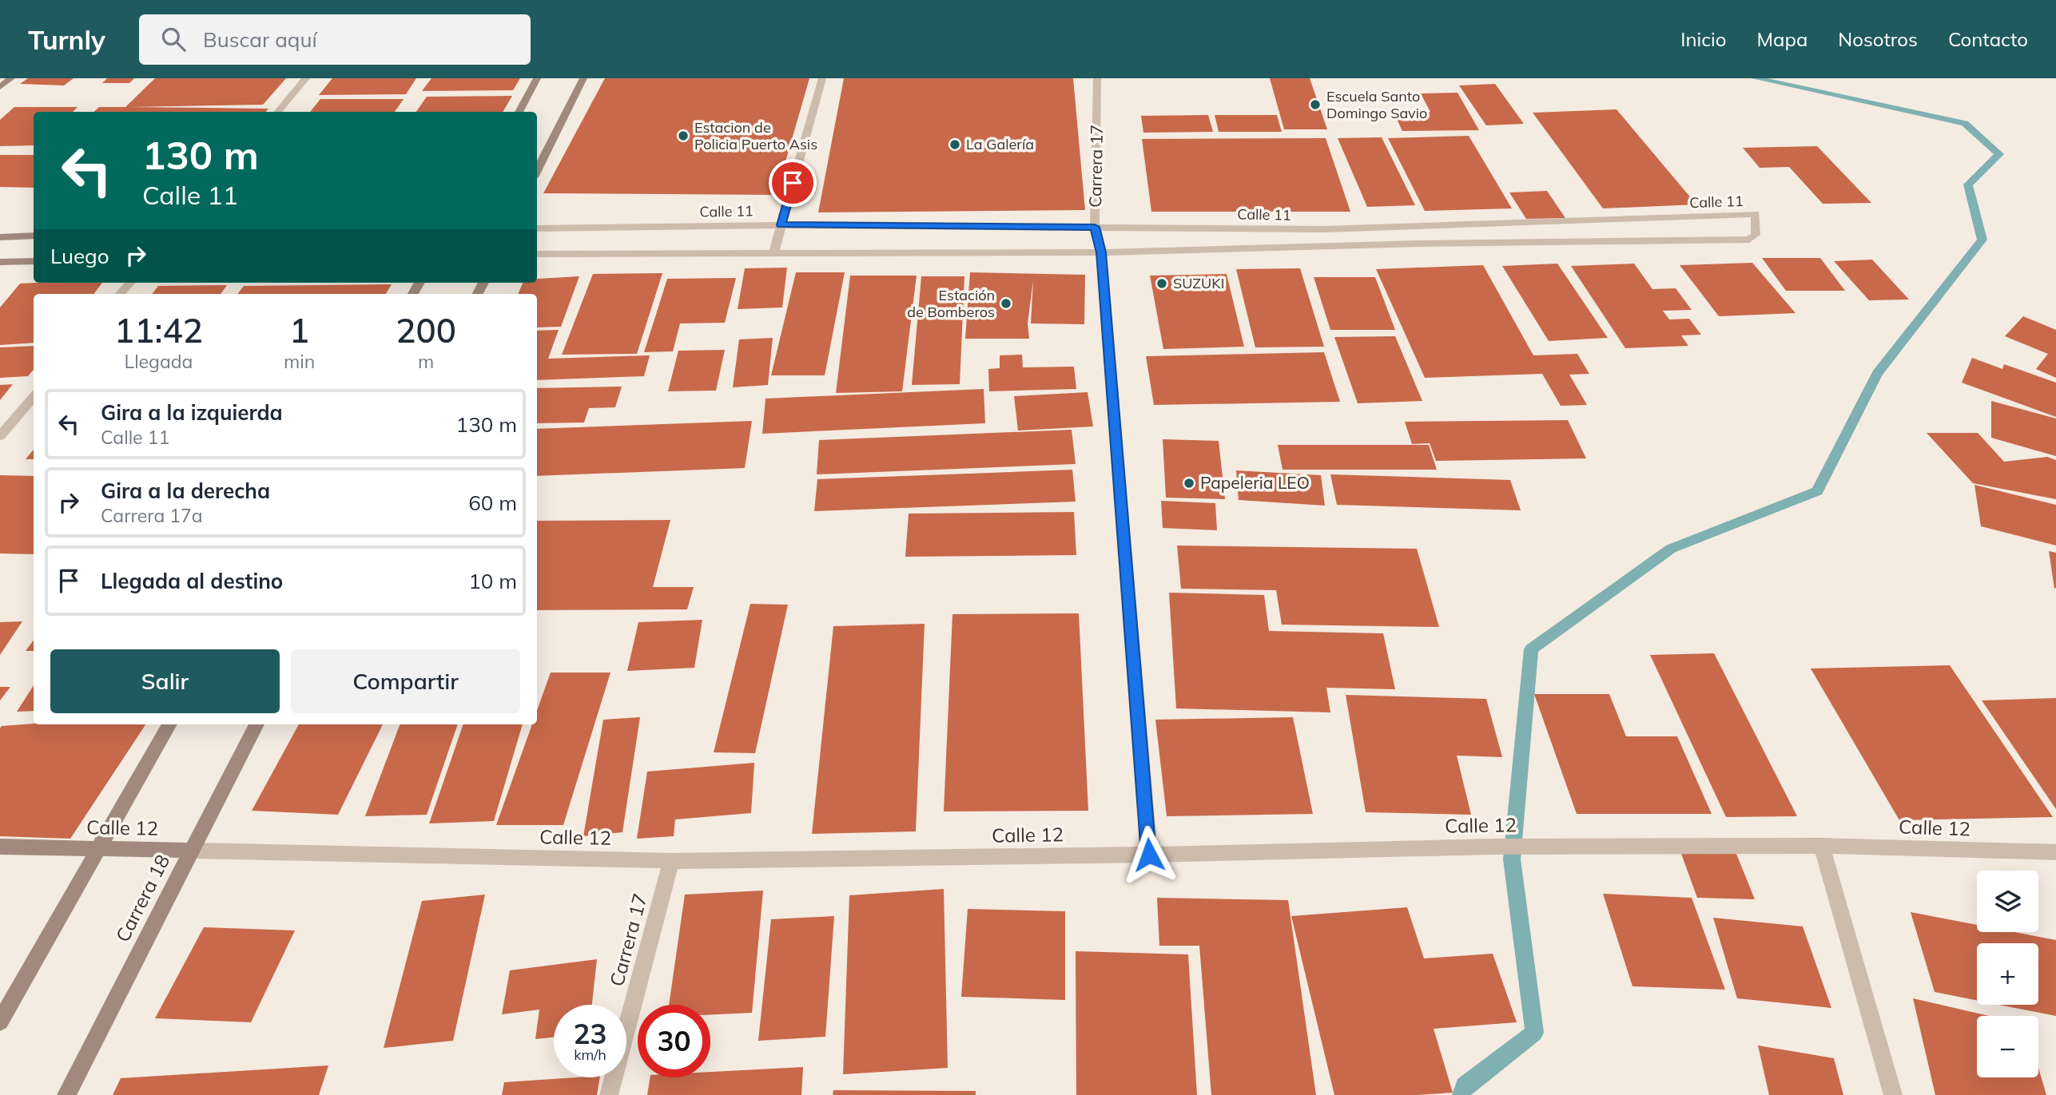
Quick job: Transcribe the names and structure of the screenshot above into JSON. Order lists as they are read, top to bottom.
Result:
{
  "streets": {
    "street": [
      "Carrera 17",
      "Calle 11",
      "Calle 12",
      "Carrera 18"
    ]
  },
  "crossings": [
    ["Carrera 17", "Calle 11"],
    ["Carrera 17", "Calle 12"],
    ["Calle 12", "Carrera 18"]
  ],
  "places": [
    "Escuela Santo Domingo Savio",
    "Estacion de Policia Puerto Asis",
    "La Galería",
    "SUZUKI",
    "Estación de Bomberos",
    "Papeleria LEO"
  ],
  "page": {
    "header": "Turnly",
    "search": "Buscar aquí",
    "nav": [
      "Inicio",
      "Mapa",
      "Nosotros",
      "Contacto"
    ],
    "turn": ["130 m", "Calle 11"],
    "then": "Luego",
    "eta": [
      "11:42",
      "Llegada",
      "1",
      "min",
      "200",
      "m"
    ],
    "list": [
      {
        "name": "Gira a la izquierda",
        "note": "Calle 11",
        "value": "130 m"
      },
      {
        "name": "Gira a la derecha",
        "note": "Carrera 17a",
        "value": "60 m"
      },
      {
        "name": "Llegada al destino",
        "value": "10 m"
      }
    ],
    "buttons": ["Salir", "Compartir"],
    "map_buttons": ["+", "−"],
    "speed": "23 km/h",
    "limit": "30"
  }
}
